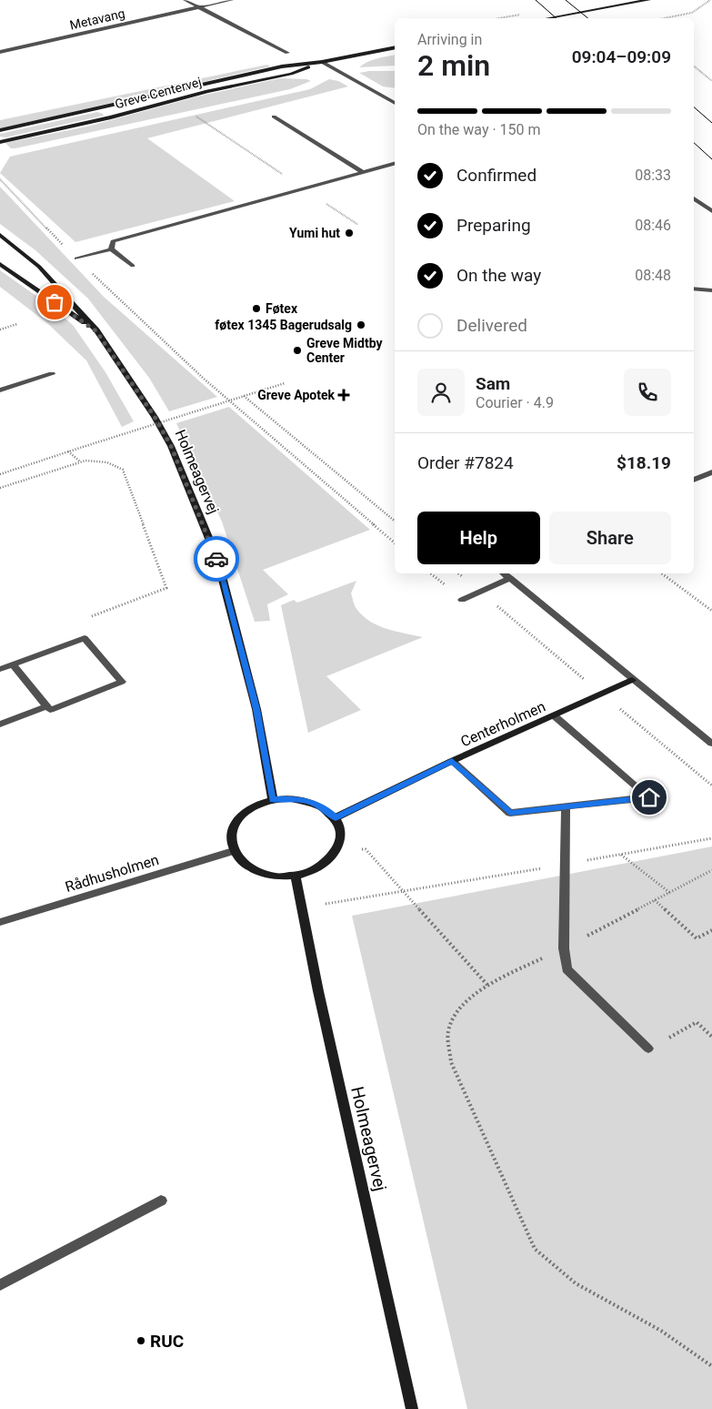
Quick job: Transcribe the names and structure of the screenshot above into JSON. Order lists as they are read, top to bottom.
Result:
{
  "streets": {
    "street": [
      "Metavang",
      "Greve Centervej",
      "Holmeagervej",
      "Centerholmen",
      "Rådhusholmen"
    ]
  },
  "crossings": [
    ["Holmeagervej", "Centerholmen"],
    ["Holmeagervej", "Rådhusholmen"],
    ["Centerholmen", "Rådhusholmen"]
  ],
  "places": {
    "other": [
      "Yumi hut",
      "Føtex",
      "føtex 1345 Bagerudsalg",
      "Greve Midtby Center",
      "RUC"
    ],
    "health": ["Greve Apotek"]
  },
  "page": {
    "heading": ["2 min", "Arriving in", "09:04–09:09"],
    "panel": [
      "Sam",
      "Courier · 4.9",
      "Order #7824",
      "$18.19"
    ],
    "bar": "On the way · 150 m",
    "list": [
      ["Confirmed", "08:33"],
      ["Preparing", "08:46"],
      ["On the way", "08:48"],
      "Delivered"
    ],
    "buttons": ["Help", "Share"]
  }
}
